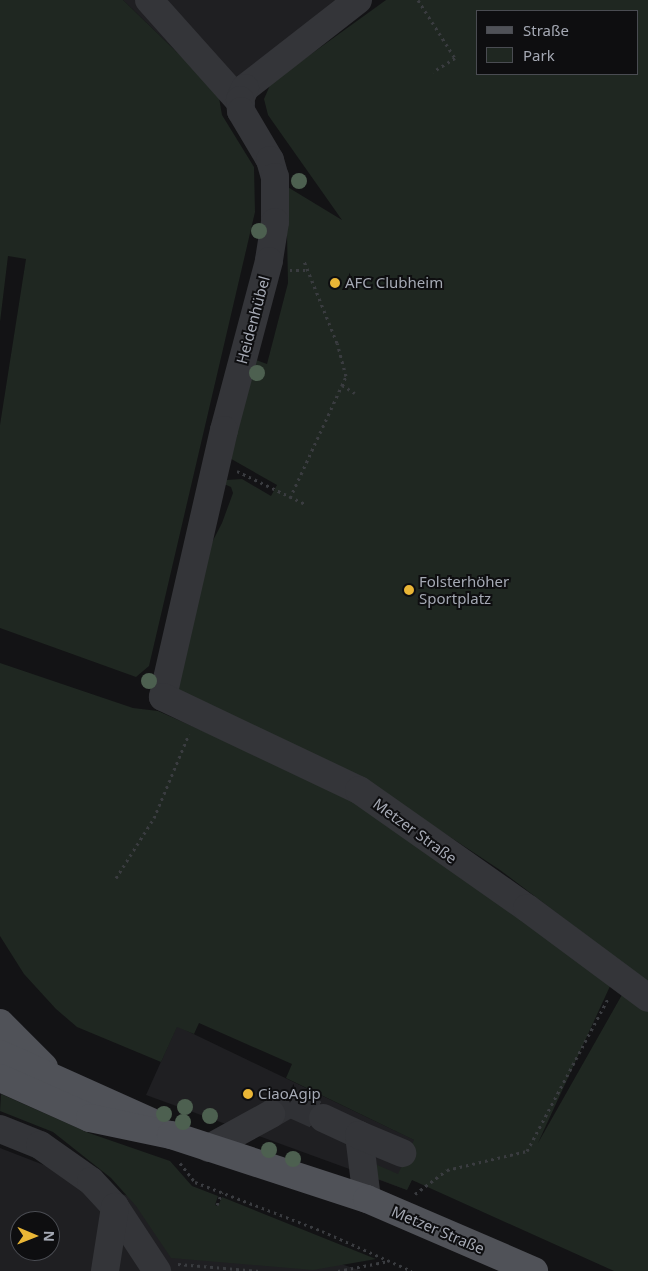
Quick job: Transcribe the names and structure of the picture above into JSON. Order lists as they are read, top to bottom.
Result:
{
  "streets": {
    "main road": ["Metzer Straße"],
    "street": ["Heidenhübel"]
  },
  "crossings": [
    ["Heidenhübel", "Metzer Straße"]
  ],
  "places": ["AFC Clubheim", "Folsterhöher Sportplatz", "CiaoAgip"],
  "legend": ["Straße", "Park"],
  "north": "right"
}
